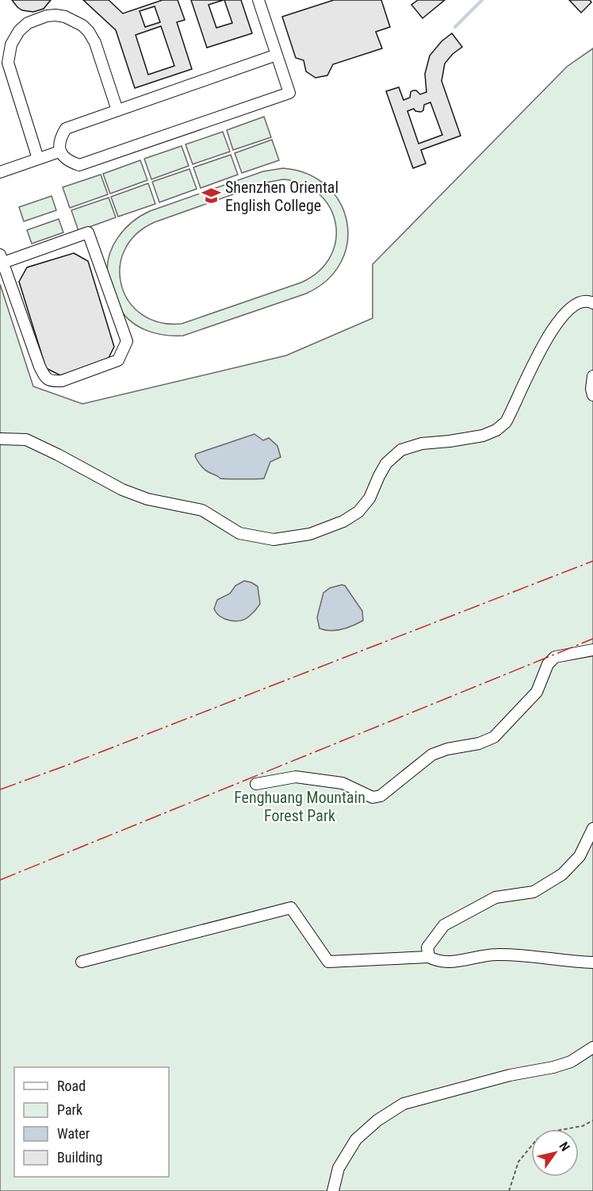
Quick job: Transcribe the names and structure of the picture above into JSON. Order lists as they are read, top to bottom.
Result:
{
  "parks": ["Fenghuang Mountain Forest Park"],
  "places": {
    "school or university": ["Shenzhen Oriental English College"]
  },
  "legend": [
    "Road",
    "Park",
    "Water",
    "Building"
  ],
  "north": "top right"
}
